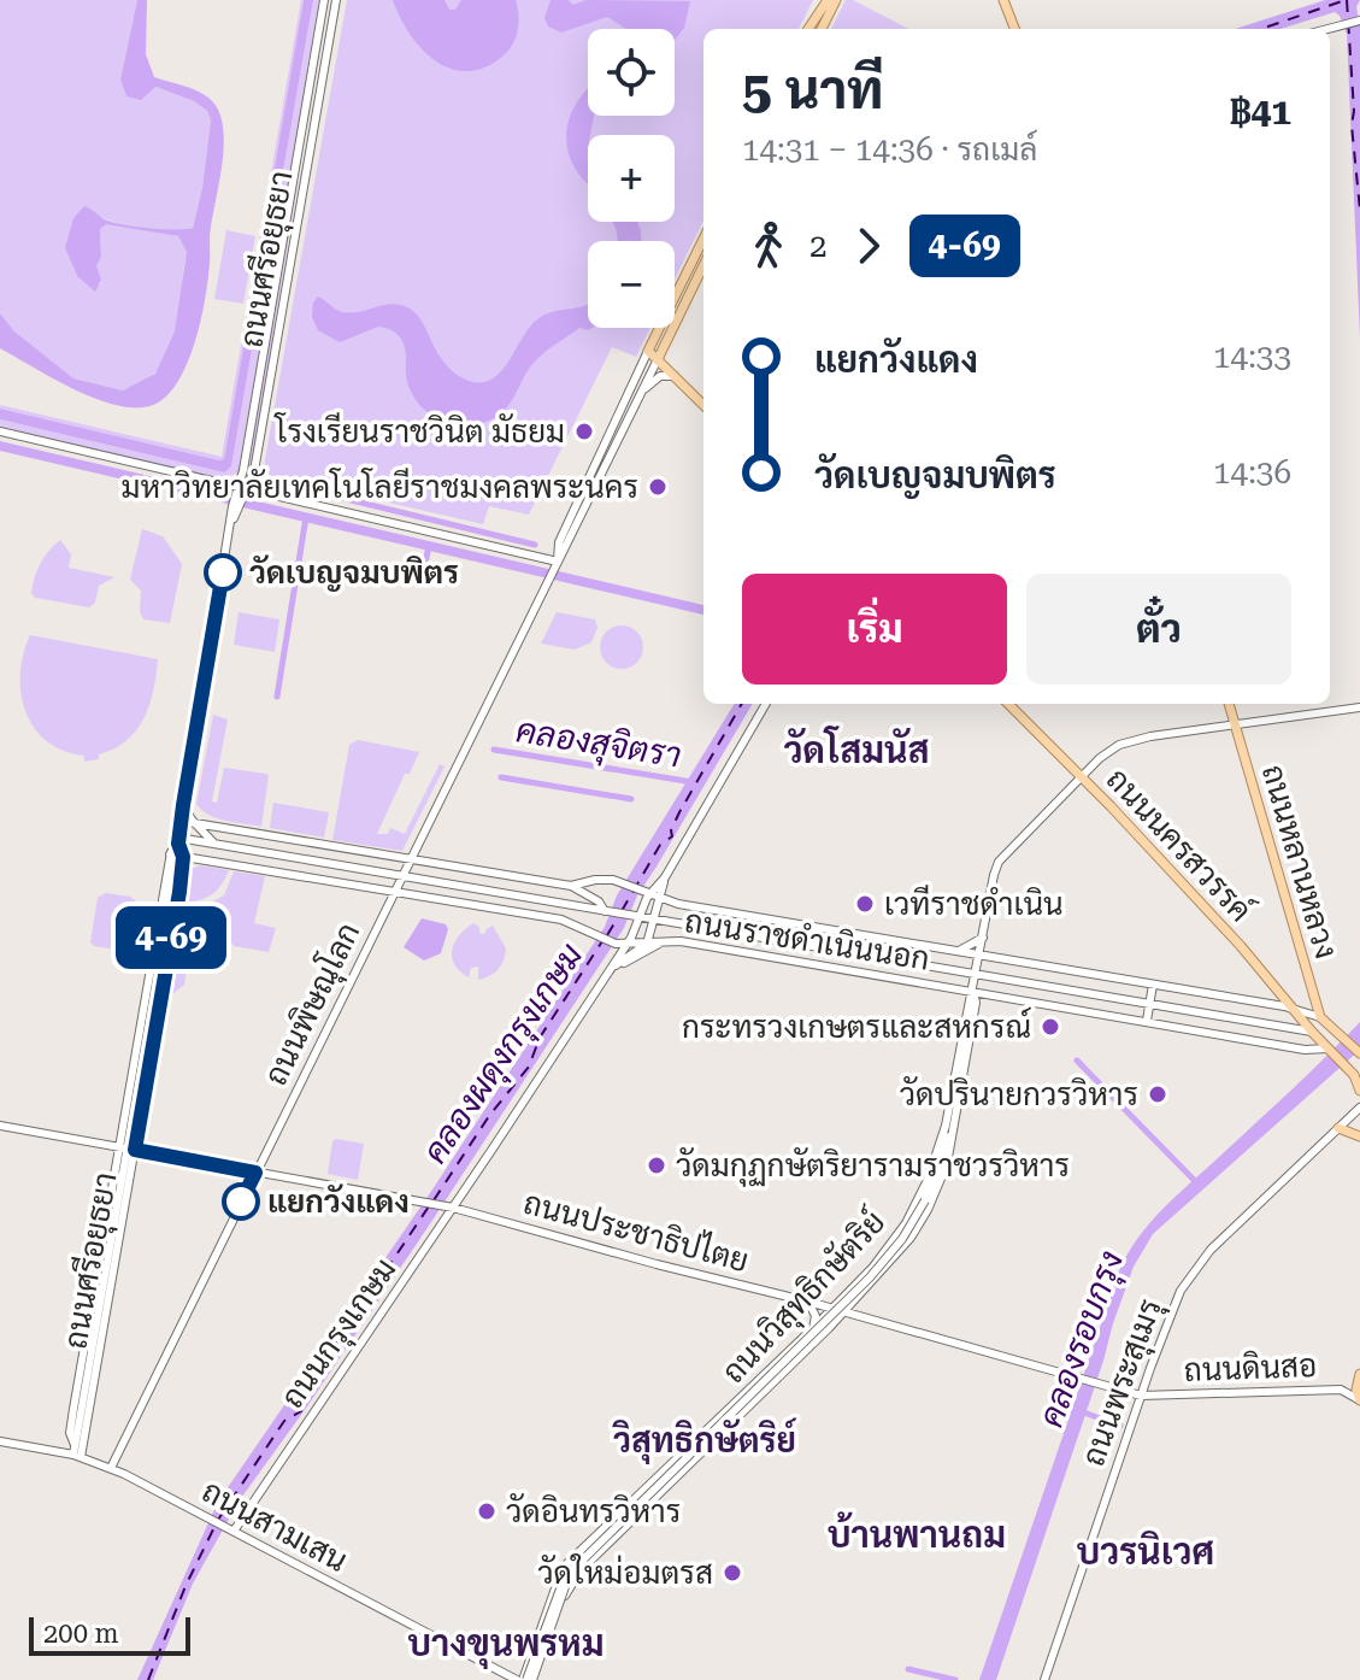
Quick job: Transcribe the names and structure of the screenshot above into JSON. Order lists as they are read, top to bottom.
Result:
{
  "streets": {
    "main road": [
      "ถนนศรีอยุธยา",
      "ถนนนครสวรรค์",
      "ถนนหลานหลวง",
      "ถนนราชดำเนินนอก",
      "ถนนพิษณุโลก",
      "ถนนประชาธิปไตย",
      "ถนนวิสุทธิกษัตริย์",
      "ถนนกรุงเกษม",
      "ถนนดินสอ",
      "ถนนพระสุเมรุ",
      "ถนนสามเสน"
    ]
  },
  "crossings": [
    ["ถนนศรีอยุธยา", "ถนนราชดำเนินนอก"],
    ["ถนนศรีอยุธยา", "ถนนประชาธิปไตย"],
    ["ถนนศรีอยุธยา", "ถนนสามเสน"],
    ["ถนนนครสวรรค์", "ถนนราชดำเนินนอก"],
    ["ถนนนครสวรรค์", "ถนนวิสุทธิกษัตริย์"],
    ["ถนนหลานหลวง", "ถนนราชดำเนินนอก"],
    ["ถนนหลานหลวง", "ถนนวิสุทธิกษัตริย์"],
    ["ถนนราชดำเนินนอก", "ถนนพิษณุโลก"],
    ["ถนนราชดำเนินนอก", "ถนนวิสุทธิกษัตริย์"],
    ["ถนนราชดำเนินนอก", "ถนนกรุงเกษม"],
    ["ถนนพิษณุโลก", "ถนนประชาธิปไตย"],
    ["ถนนพิษณุโลก", "ถนนสามเสน"],
    ["ถนนประชาธิปไตย", "ถนนวิสุทธิกษัตริย์"],
    ["ถนนประชาธิปไตย", "ถนนกรุงเกษม"],
    ["ถนนประชาธิปไตย", "ถนนดินสอ"],
    ["ถนนประชาธิปไตย", "ถนนพระสุเมรุ"],
    ["ถนนวิสุทธิกษัตริย์", "ถนนสามเสน"],
    ["ถนนกรุงเกษม", "ถนนสามเสน"],
    ["ถนนดินสอ", "ถนนพระสุเมรุ"]
  ],
  "districts": [
    "วัดโสมนัส",
    "วิสุทธิกษัตริย์",
    "บ้านพานถม",
    "บวรนิเวศ",
    "บางขุนพรหม"
  ],
  "water": ["คลองสุจิตรา", "คลองผดุงกรุงเกษม", "คลองรอบกรุง"],
  "places": [
    "โรงเรียนราชวินิต มัธยม",
    "มหาวิทยาลัยเทคโนโลยีราชมงคลพระนคร",
    "วัดเบญจมบพิตร",
    "เวทีราชดำเนิน",
    "กระทรวงเกษตรและสหกรณ์",
    "วัดปรินายกวรวิหาร",
    "วัดมกุฏกษัตริยารามราชวรวิหาร",
    "แยกวังแดง",
    "วัดอินทรวิหาร",
    "วัดใหม่อมตรส"
  ],
  "lines": ["bus line 4-69"],
  "scale_bar": "200 m",
  "page": {
    "on_map": "4-69",
    "map_buttons": ["+", "−"],
    "heading": ["5 นาที", "14:31 – 14:36 · รถเมล์", "฿41"],
    "legs": ["2", "4-69"],
    "list": [
      {
        "name": "แยกวังแดง",
        "value": "14:33"
      },
      {
        "name": "วัดเบญจมบพิตร",
        "value": "14:36"
      }
    ],
    "buttons": ["เริ่ม", "ตั๋ว"],
    "scale": "200 m"
  }
}
